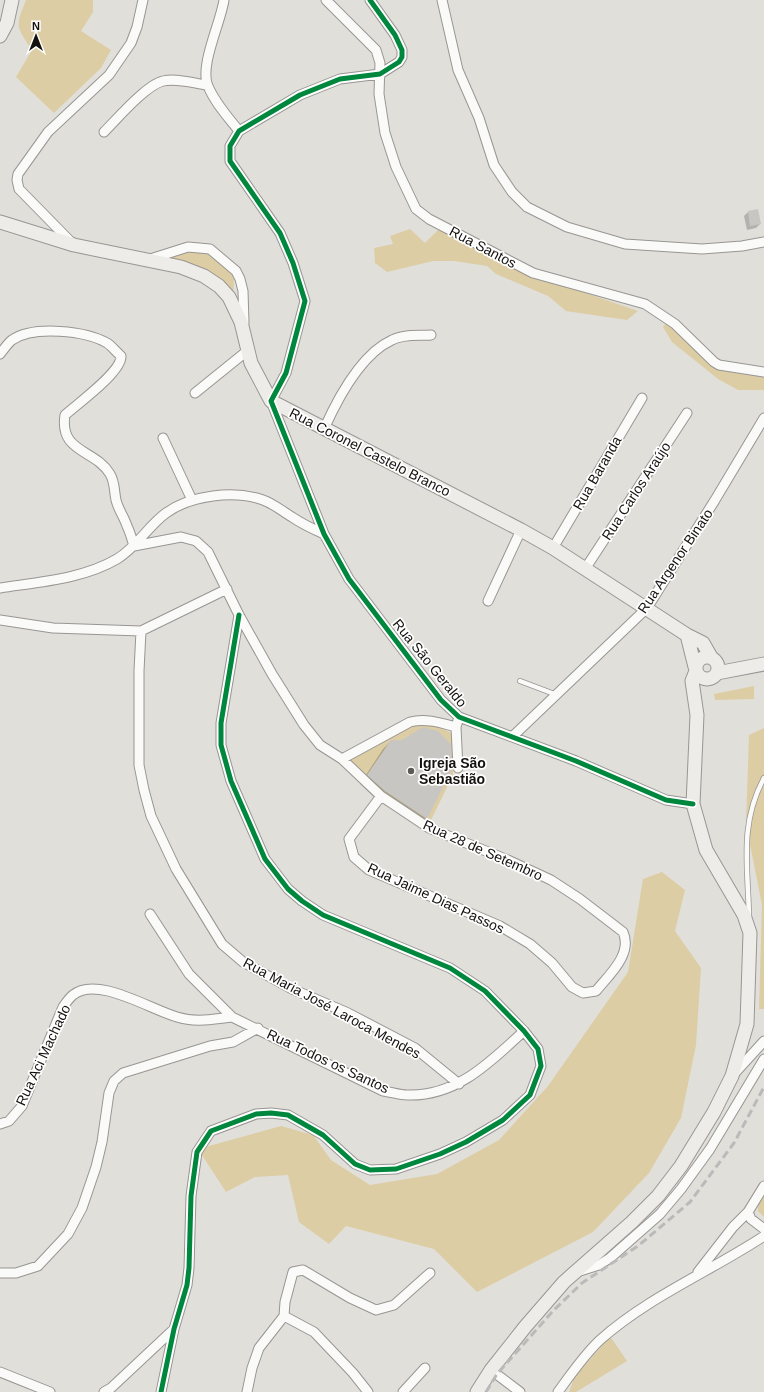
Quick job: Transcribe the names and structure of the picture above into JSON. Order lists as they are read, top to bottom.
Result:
{
  "streets": {
    "main road": ["Rua Coronel Castelo Branco"],
    "street": [
      "Rua Santos",
      "Rua Baranda",
      "Rua Carlos Araújo",
      "Rua Argenor Binato",
      "Rua São Geraldo",
      "Rua 28 de Setembro",
      "Rua Jaime Dias Passos",
      "Rua Maria José Laroca Mendes",
      "Rua Aci Machado",
      "Rua Todos os Santos"
    ]
  },
  "crossings": [
    ["Rua Coronel Castelo Branco", "Rua Baranda"],
    ["Rua Coronel Castelo Branco", "Rua Carlos Araújo"],
    ["Rua Coronel Castelo Branco", "Rua Argenor Binato"],
    ["Rua Coronel Castelo Branco", "Rua São Geraldo"],
    ["Rua Argenor Binato", "Rua São Geraldo"],
    ["Rua 28 de Setembro", "Rua Jaime Dias Passos"],
    ["Rua Maria José Laroca Mendes", "Rua Todos os Santos"],
    ["Rua Aci Machado", "Rua Todos os Santos"]
  ],
  "places": ["Igreja São Sebastião"],
  "north": "top"
}
